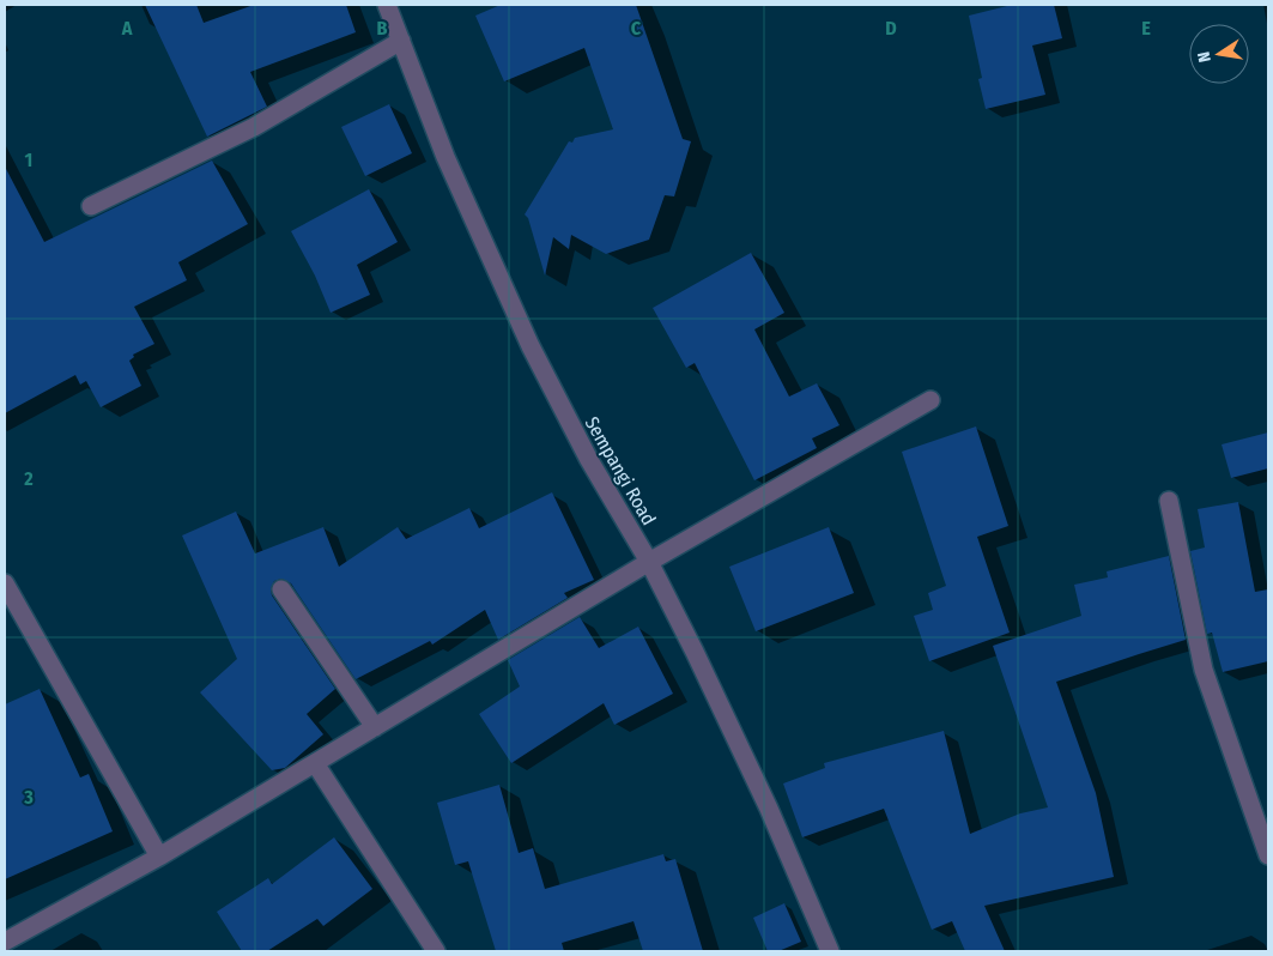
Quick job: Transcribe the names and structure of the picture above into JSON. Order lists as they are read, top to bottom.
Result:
{
  "streets": {
    "street": ["Sempangi Road"]
  },
  "north": "left",
  "grid": {
    "columns": [
      "A",
      "B",
      "C",
      "D",
      "E"
    ],
    "rows": ["1", "2", "3"]
  }
}
